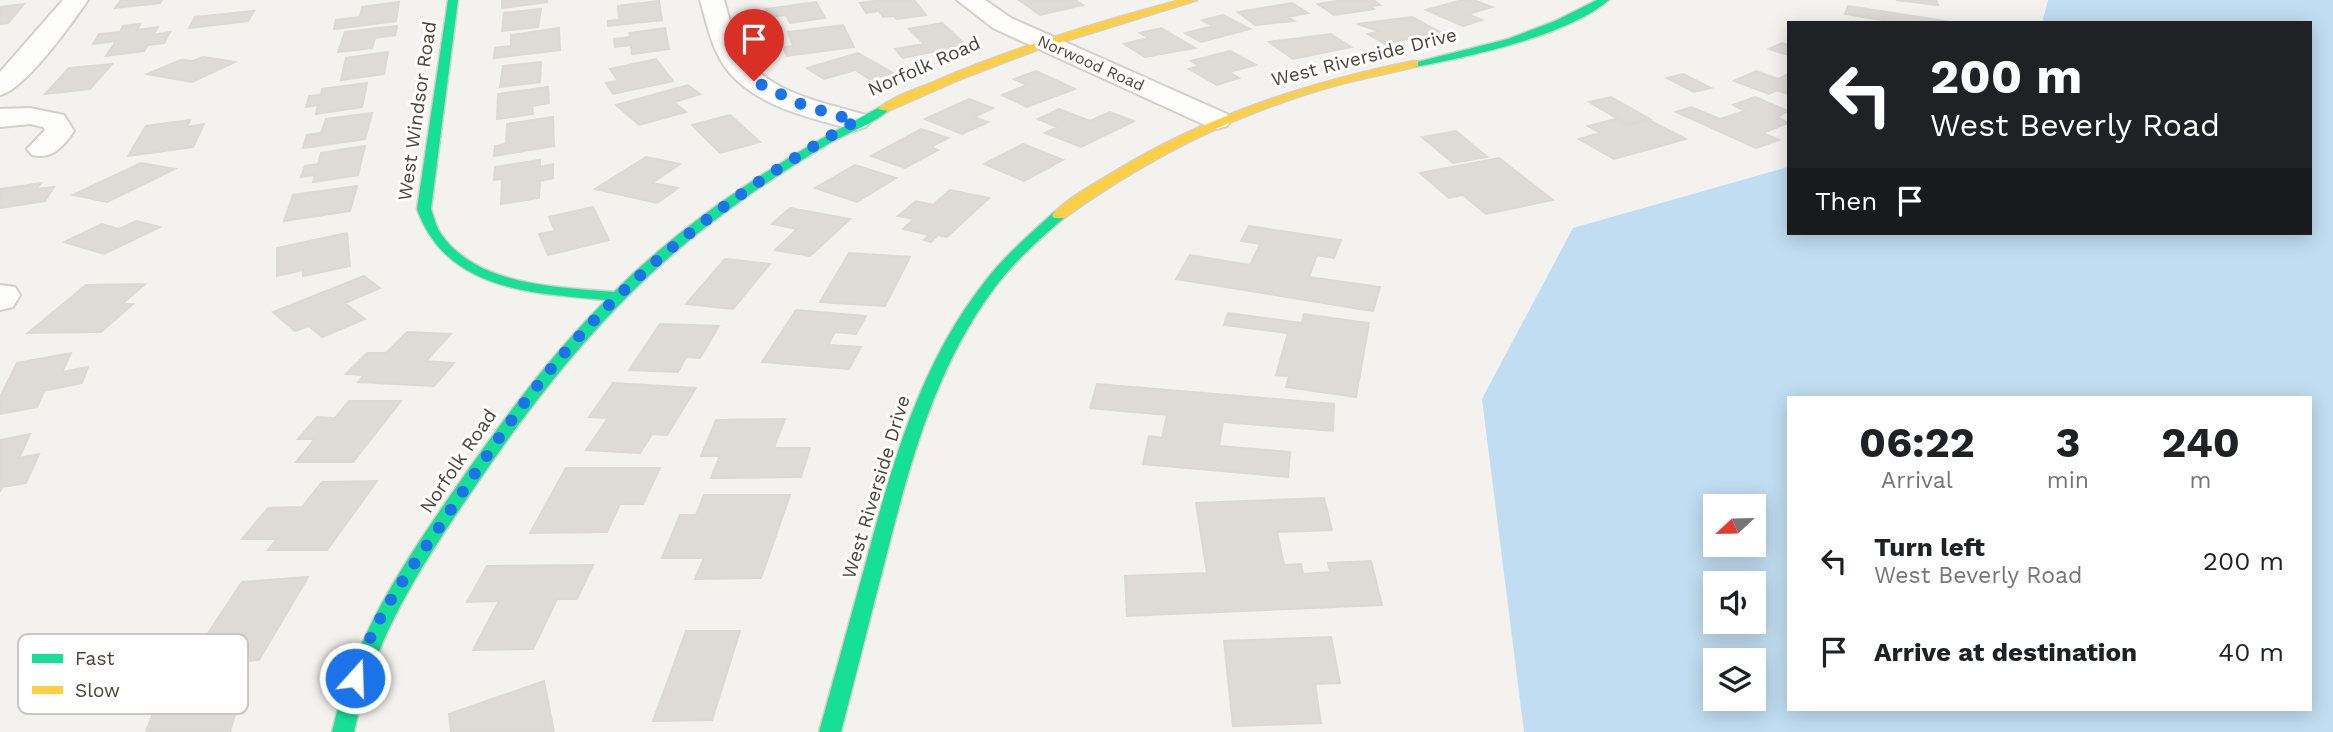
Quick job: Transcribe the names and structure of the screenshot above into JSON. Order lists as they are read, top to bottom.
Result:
{
  "streets": {
    "street": [
      "West Riverside Drive",
      "Norwood Road",
      "Norfolk Road",
      "West Windsor Road"
    ]
  },
  "crossings": [
    ["West Riverside Drive", "Norwood Road"],
    ["Norwood Road", "Norfolk Road"],
    ["Norfolk Road", "West Windsor Road"]
  ],
  "legend": ["Fast", "Slow"],
  "north": "left",
  "page": {
    "turn": ["200 m", "West Beverly Road"],
    "then": "Then",
    "eta": [
      "06:22",
      "Arrival",
      "3",
      "min",
      "240",
      "m"
    ],
    "list": [
      {
        "name": "Turn left",
        "note": "West Beverly Road",
        "value": "200 m"
      },
      {
        "name": "Arrive at destination",
        "value": "40 m"
      }
    ]
  }
}
